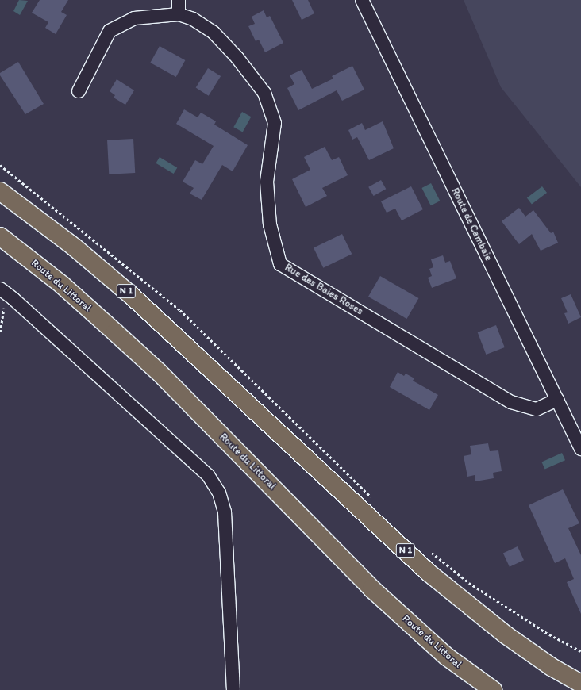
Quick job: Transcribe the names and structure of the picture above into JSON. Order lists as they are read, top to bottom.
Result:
{
  "streets": {
    "highway": ["Route du Littoral", "N 1"],
    "street": ["Route de Cambaie", "Rue des Baies Roses"]
  },
  "crossings": [
    ["Route de Cambaie", "Rue des Baies Roses"]
  ]
}
